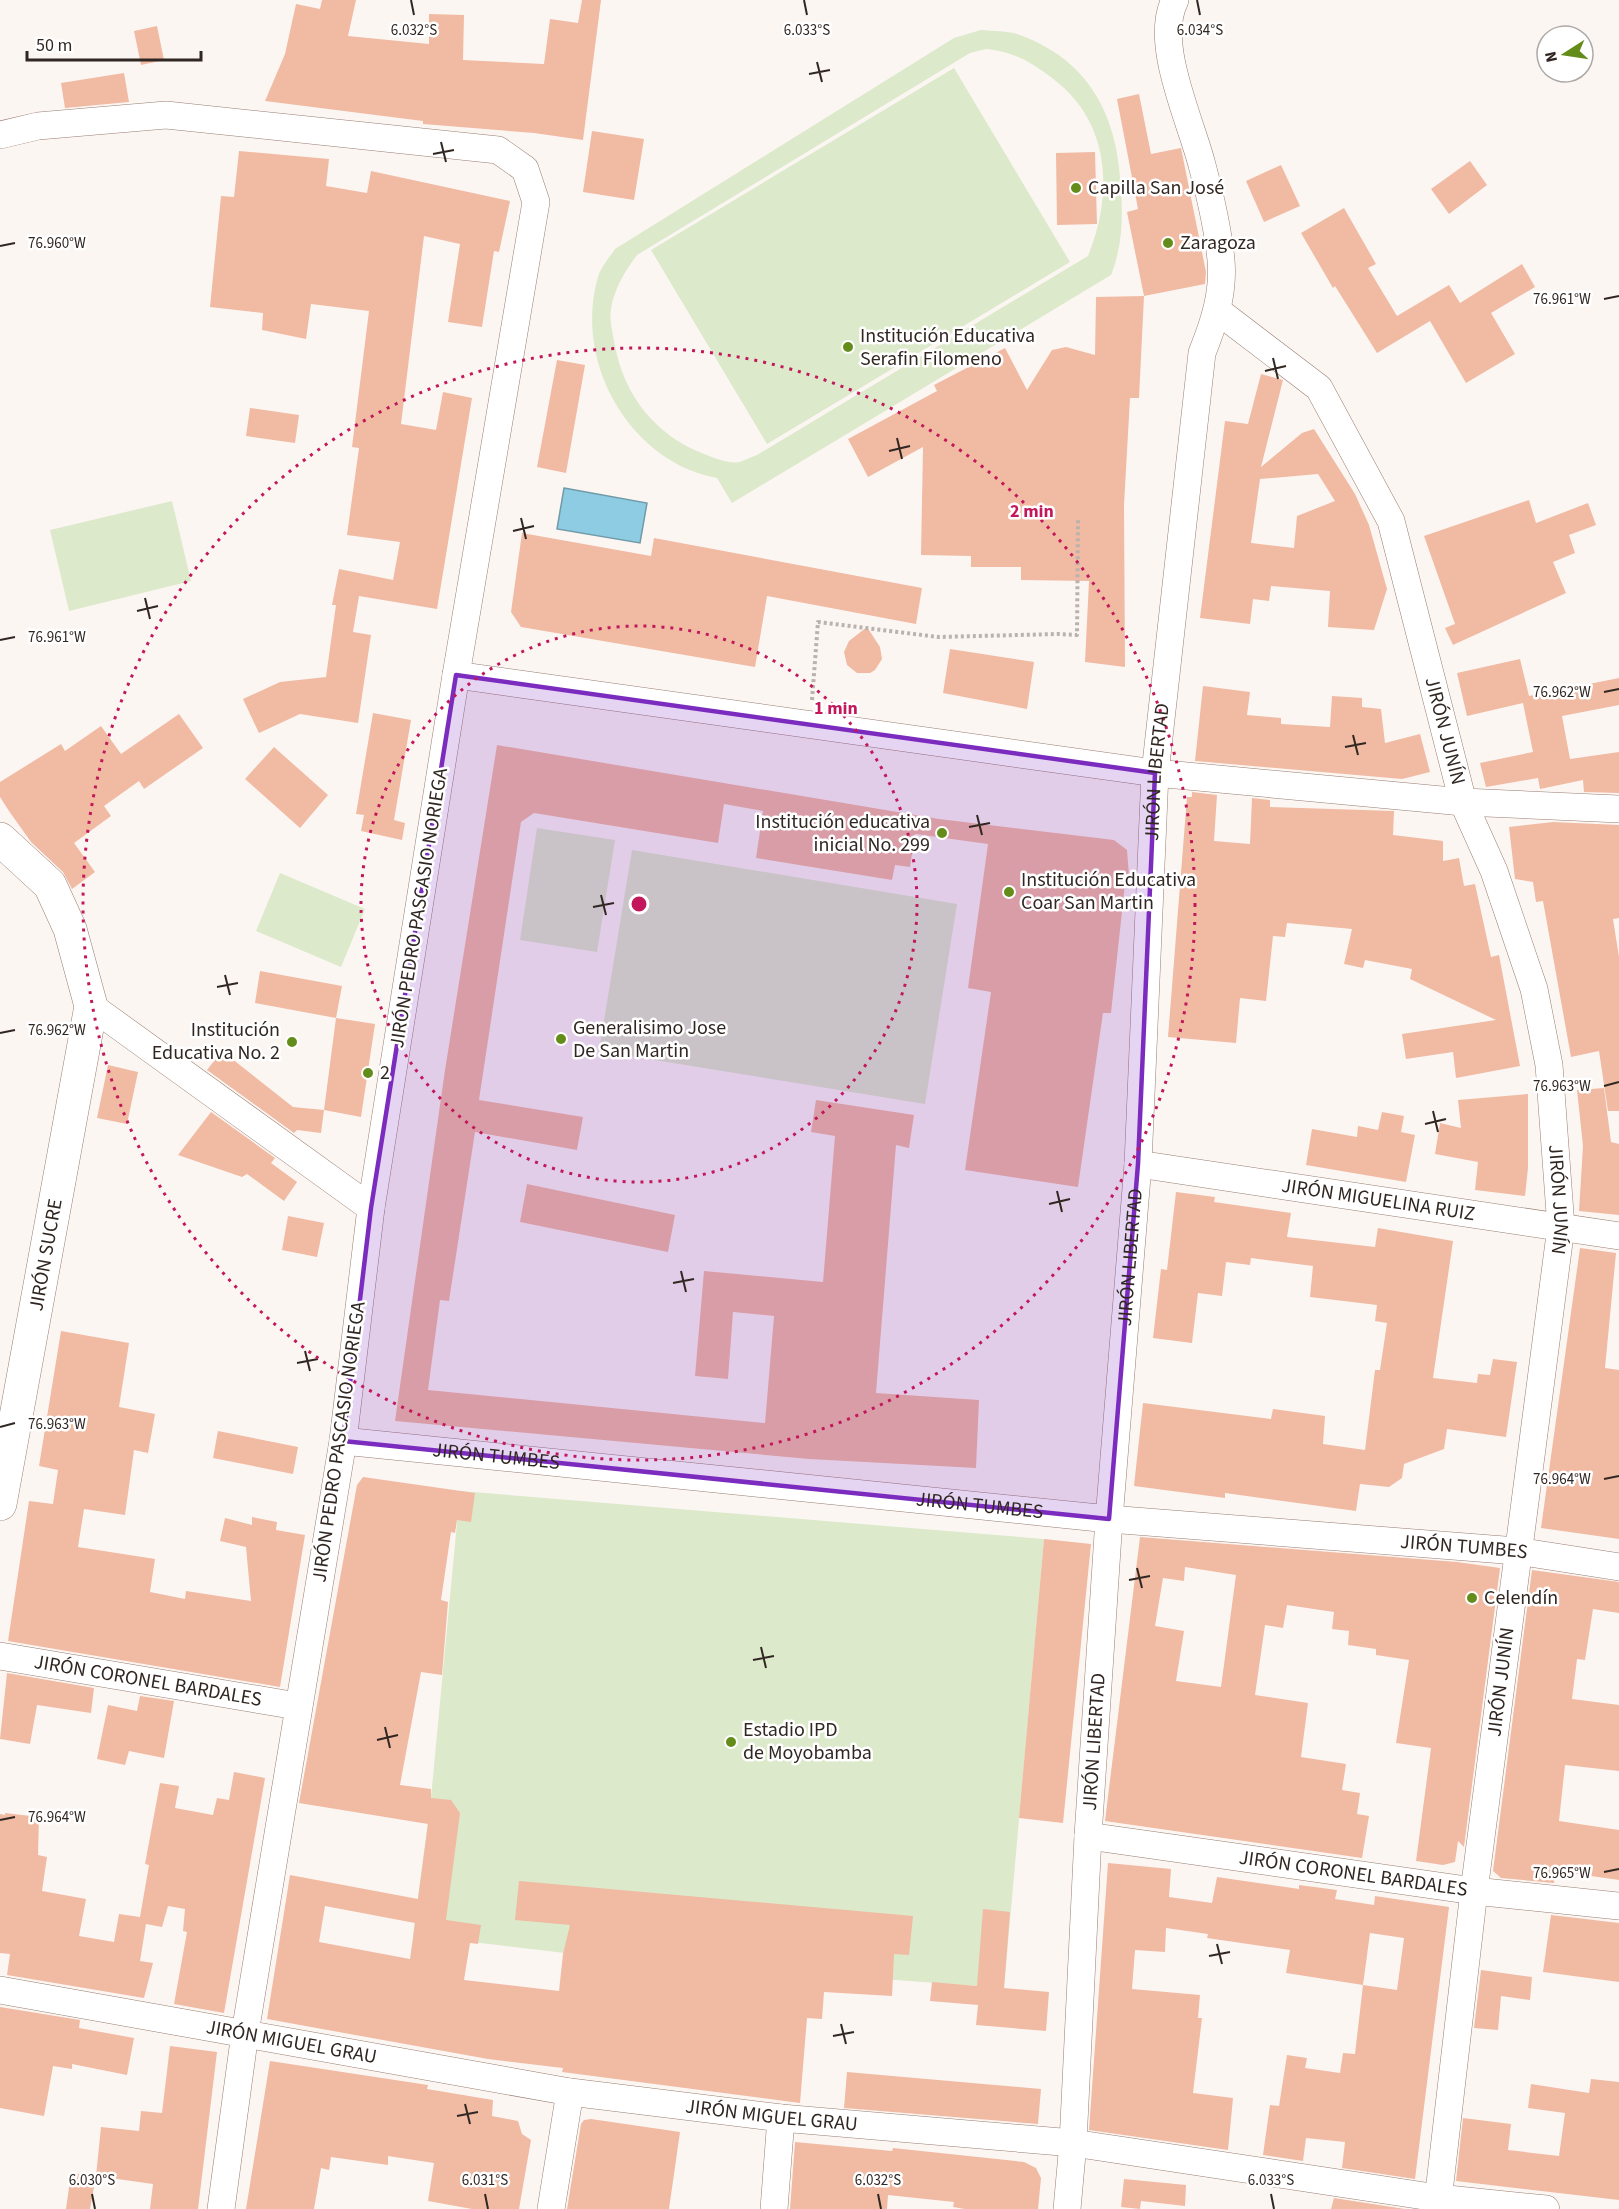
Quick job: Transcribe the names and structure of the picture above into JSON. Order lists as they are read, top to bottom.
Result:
{
  "streets": {
    "street": [
      "JIRÓN JUNÍN",
      "JIRÓN LIBERTAD",
      "JIRÓN PEDRO PASCASIO NORIEGA",
      "JIRÓN MIGUELINA RUIZ",
      "JIRÓN SUCRE",
      "JIRÓN TUMBES",
      "JIRÓN CORONEL BARDALES",
      "JIRÓN MIGUEL GRAU"
    ]
  },
  "crossings": [
    ["JIRÓN JUNÍN", "JIRÓN LIBERTAD"],
    ["JIRÓN JUNÍN", "JIRÓN MIGUELINA RUIZ"],
    ["JIRÓN JUNÍN", "JIRÓN TUMBES"],
    ["JIRÓN JUNÍN", "JIRÓN CORONEL BARDALES"],
    ["JIRÓN JUNÍN", "JIRÓN MIGUEL GRAU"],
    ["JIRÓN LIBERTAD", "JIRÓN MIGUELINA RUIZ"],
    ["JIRÓN LIBERTAD", "JIRÓN TUMBES"],
    ["JIRÓN LIBERTAD", "JIRÓN CORONEL BARDALES"],
    ["JIRÓN LIBERTAD", "JIRÓN MIGUEL GRAU"],
    ["JIRÓN PEDRO PASCASIO NORIEGA", "JIRÓN TUMBES"],
    ["JIRÓN PEDRO PASCASIO NORIEGA", "JIRÓN CORONEL BARDALES"],
    ["JIRÓN PEDRO PASCASIO NORIEGA", "JIRÓN MIGUEL GRAU"]
  ],
  "places": [
    "Capilla San José",
    "Zaragoza",
    "Institución Educativa Serafin Filomeno",
    "Institución educativa inicial No. 299",
    "Institución Educativa Coar San Martin",
    "Generalisimo Jose De San Martin",
    "Institución Educativa No. 2",
    "2",
    "Celendín",
    "Estadio IPD de Moyobamba"
  ],
  "scale_bar": "50 m",
  "north": "left",
  "coordinates": [
    "6.032°S",
    "6.033°S",
    "6.034°S",
    "76.960°W",
    "76.961°W",
    "76.962°W",
    "76.963°W",
    "76.964°W",
    "76.965°W",
    "6.030°S",
    "6.031°S"
  ],
  "rings": ["2 min", "1 min"]
}
